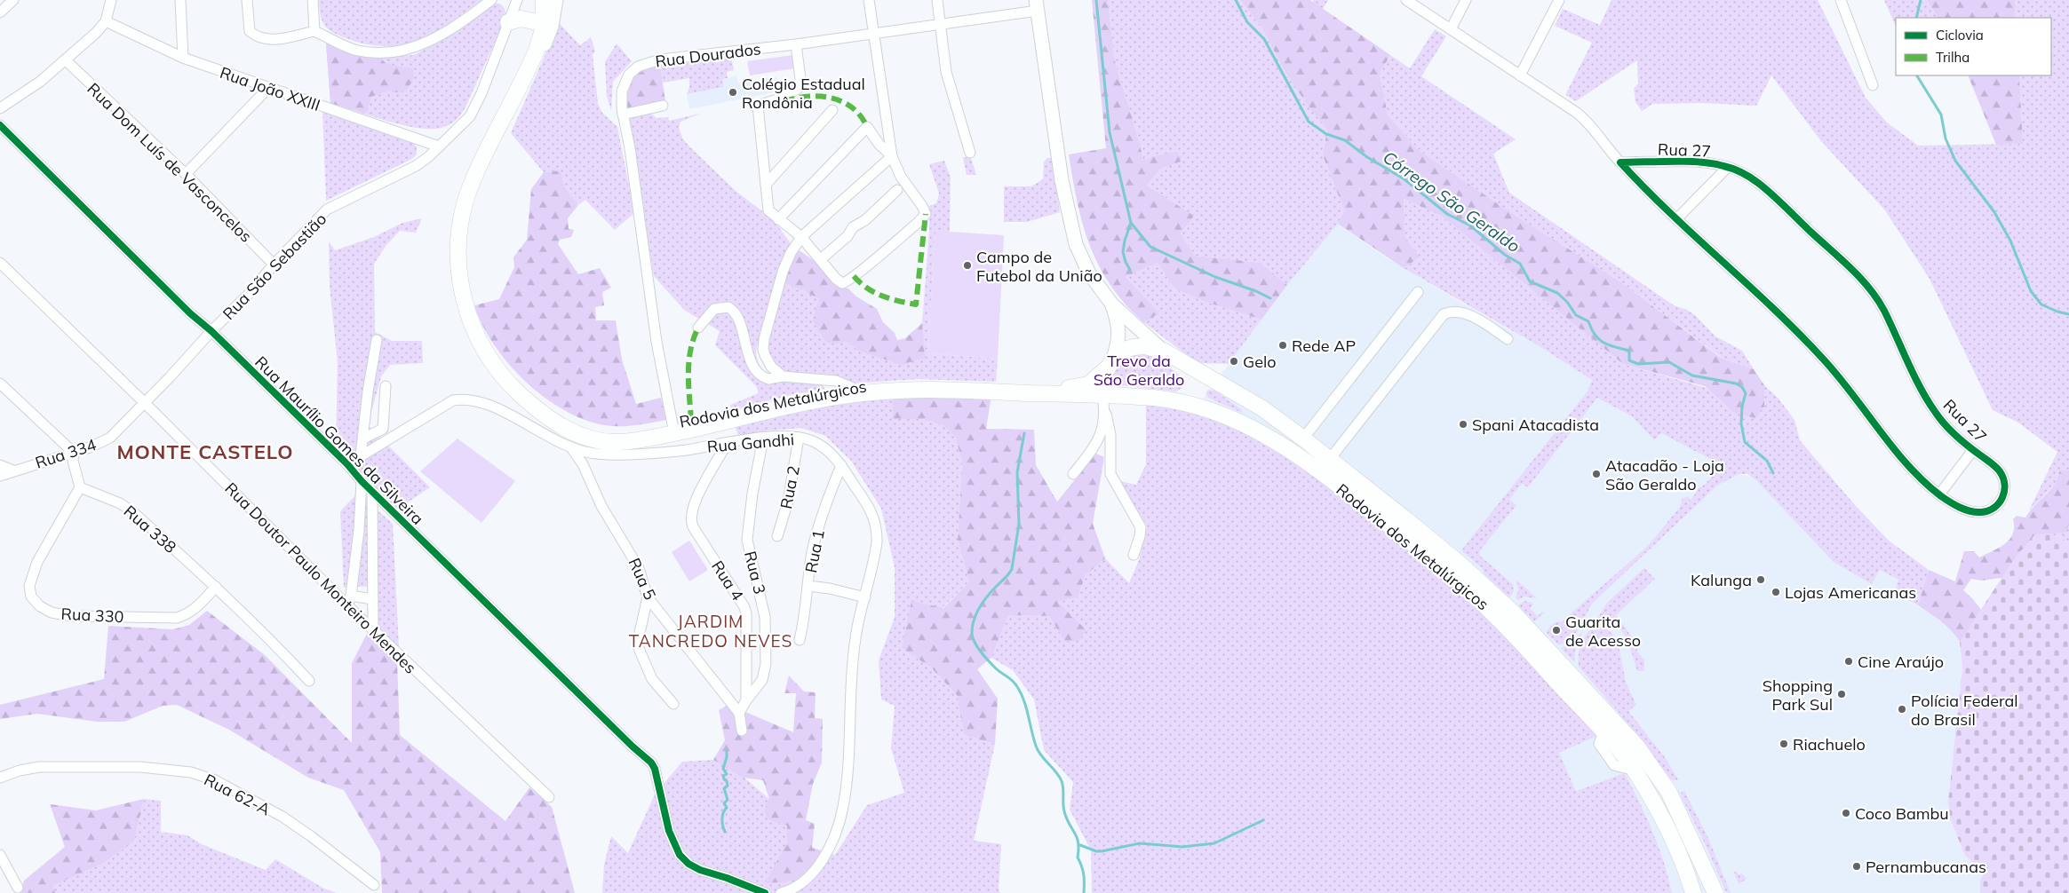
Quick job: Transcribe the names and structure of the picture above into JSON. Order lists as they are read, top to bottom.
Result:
{
  "streets": {
    "main road": ["Rodovia dos Metalúrgicos"],
    "street": [
      "Rua Dourados",
      "Rua João XXIII",
      "Rua 27",
      "Rua Dom Luís de Vasconcelos",
      "Rua São Sebastião",
      "Rua Maurílio Gomes da Silveira",
      "Rua Gandhi",
      "Rua 334",
      "Rua 2",
      "Rua 338",
      "Rua 1",
      "Rua 3",
      "Rua Doutor Paulo Monteiro Mendes",
      "Rua 5",
      "Rua 4",
      "Rua 330",
      "Rua 62-A"
    ]
  },
  "crossings": [
    ["Rua Dourados", "Rodovia dos Metalúrgicos"],
    ["Rua João XXIII", "Rua São Sebastião"],
    ["Rua Dom Luís de Vasconcelos", "Rua São Sebastião"],
    ["Rua São Sebastião", "Rua Maurílio Gomes da Silveira"],
    ["Rua São Sebastião", "Rua 334"],
    ["Rua São Sebastião", "Rua Doutor Paulo Monteiro Mendes"],
    ["Rua Maurílio Gomes da Silveira", "Rua Gandhi"],
    ["Rua Gandhi", "Rua 2"],
    ["Rua Gandhi", "Rua 1"],
    ["Rua Gandhi", "Rua 3"],
    ["Rua Gandhi", "Rua 5"],
    ["Rua Gandhi", "Rua 4"],
    ["Rua 334", "Rua Doutor Paulo Monteiro Mendes"],
    ["Rua 338", "Rua 330"],
    ["Rua 3", "Rua 4"],
    ["Rua 5", "Rua 4"]
  ],
  "districts": ["MONTE CASTELO", "JARDIM TANCREDO NEVES"],
  "water": ["Córrego São Geraldo"],
  "parks": ["Trevo da São Geraldo"],
  "places": [
    "Colégio Estadual Rondônia",
    "Campo de Futebol da União",
    "Rede AP",
    "Gelo",
    "Spani Atacadista",
    "Atacadão - Loja São Geraldo",
    "Kalunga",
    "Lojas Americanas",
    "Guarita de Acesso",
    "Cine Araújo",
    "Shopping Park Sul",
    "Polícia Federal do Brasil",
    "Riachuelo",
    "Coco Bambu",
    "Pernambucanas"
  ],
  "legend": ["Ciclovia", "Trilha"]
}
